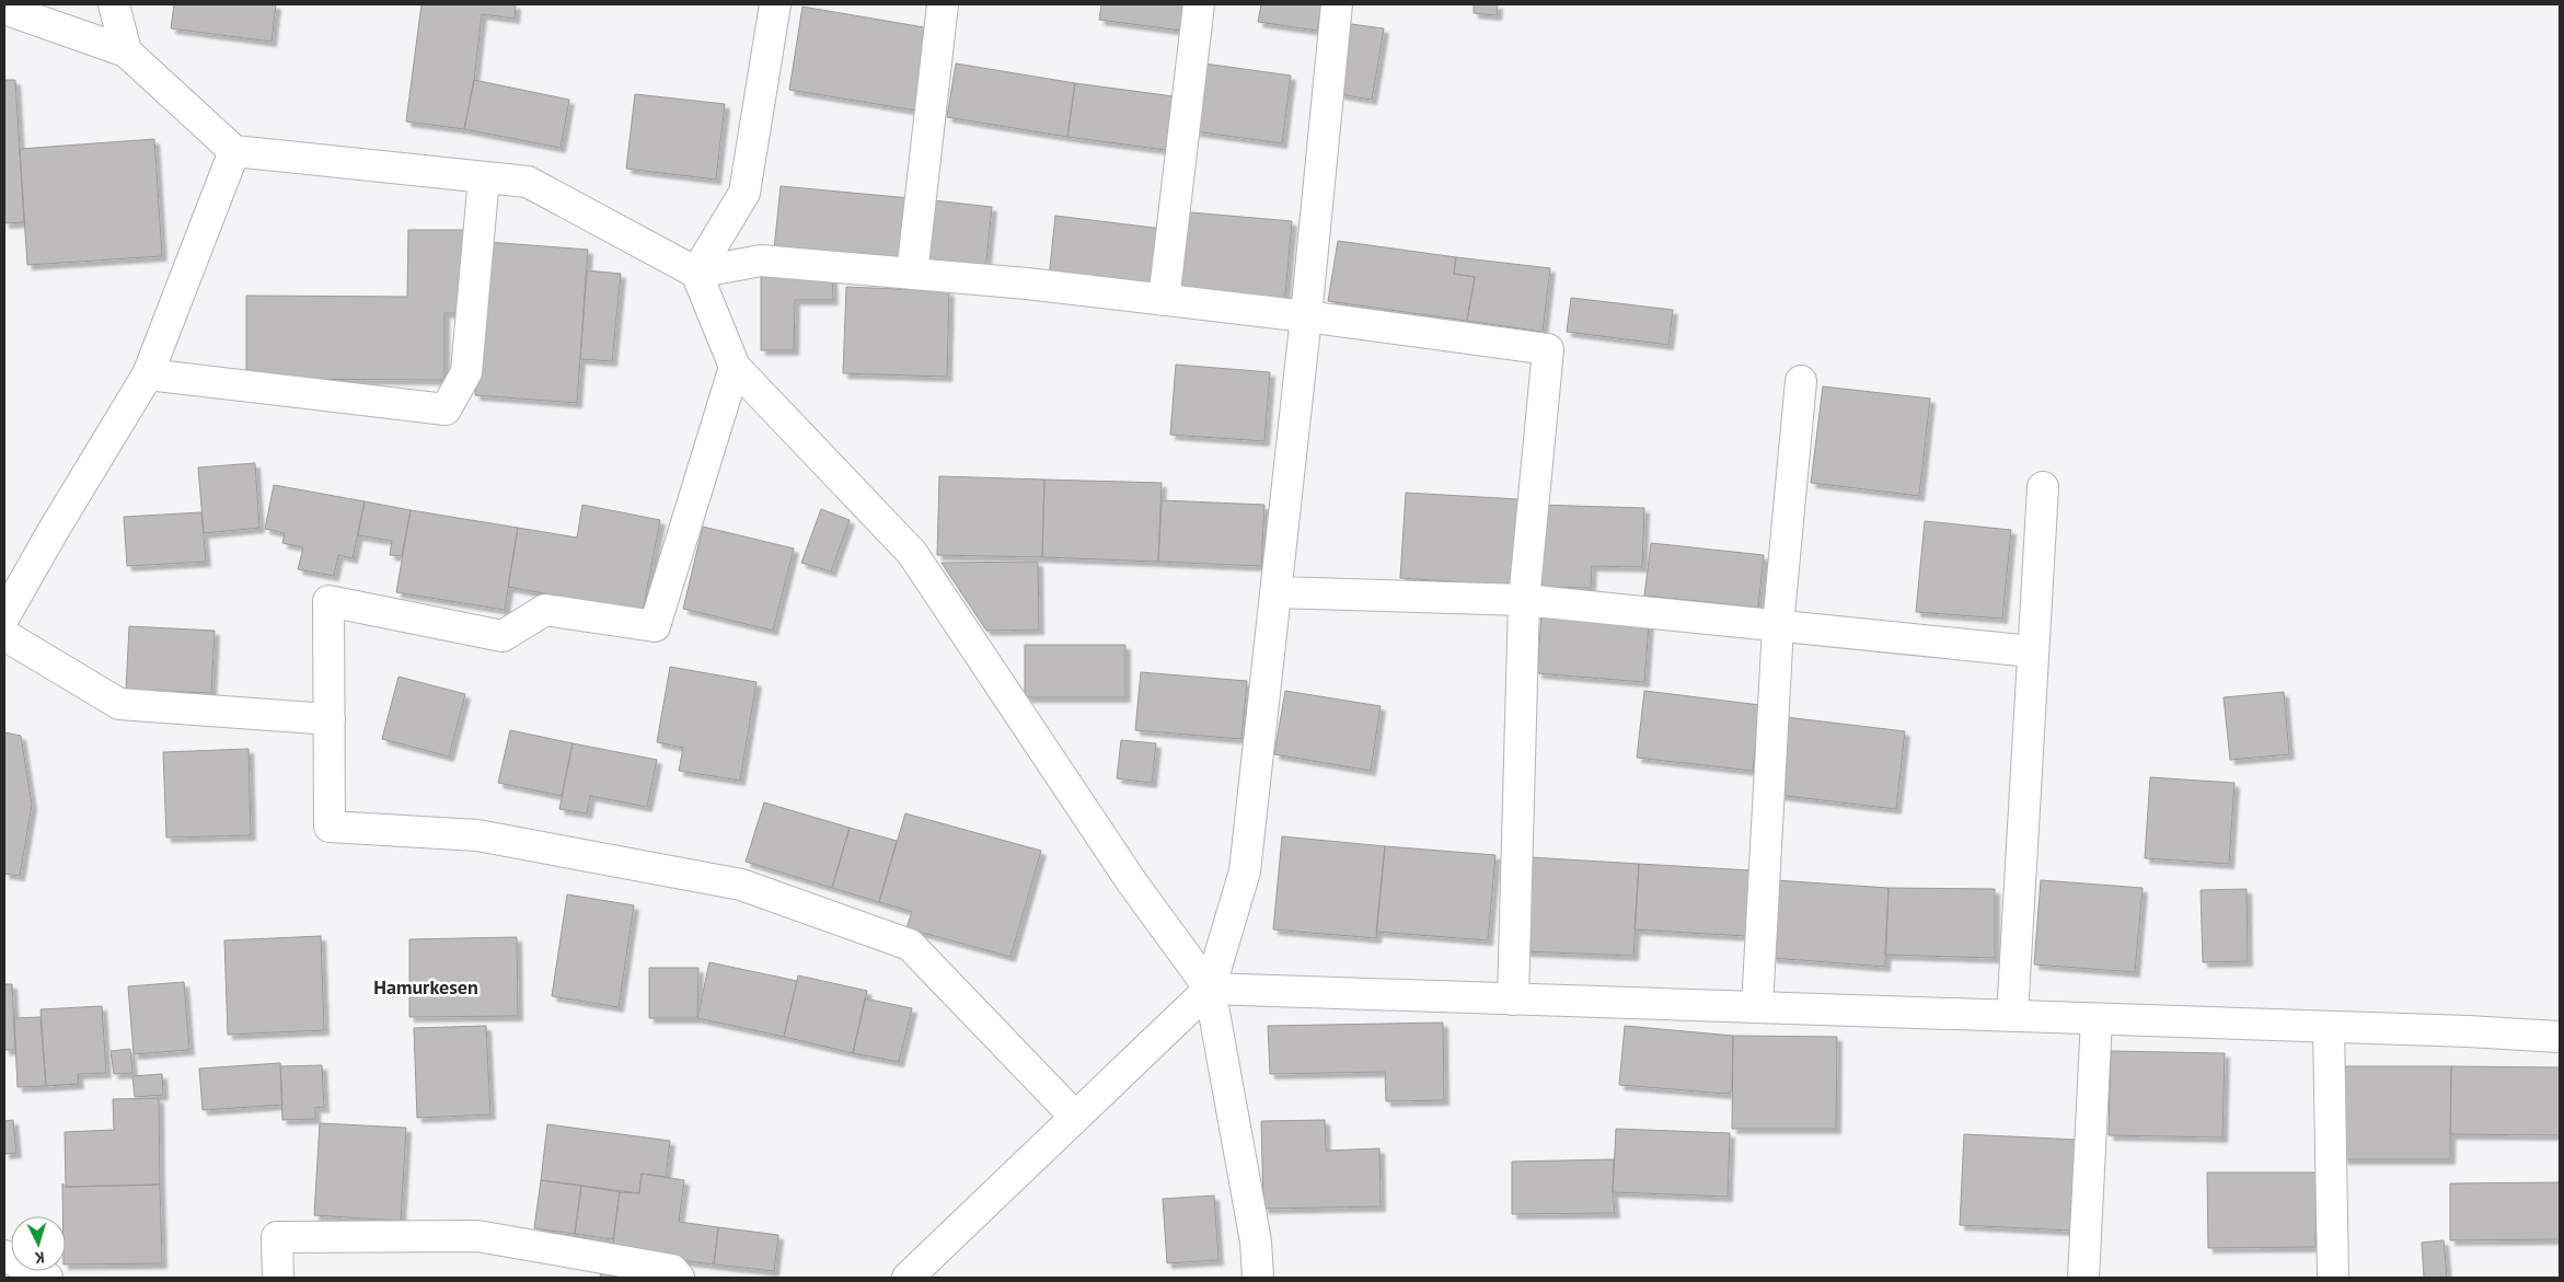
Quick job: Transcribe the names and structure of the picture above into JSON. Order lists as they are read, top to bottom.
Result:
{
  "districts": ["Hamurkesen"],
  "north": "bottom"
}
